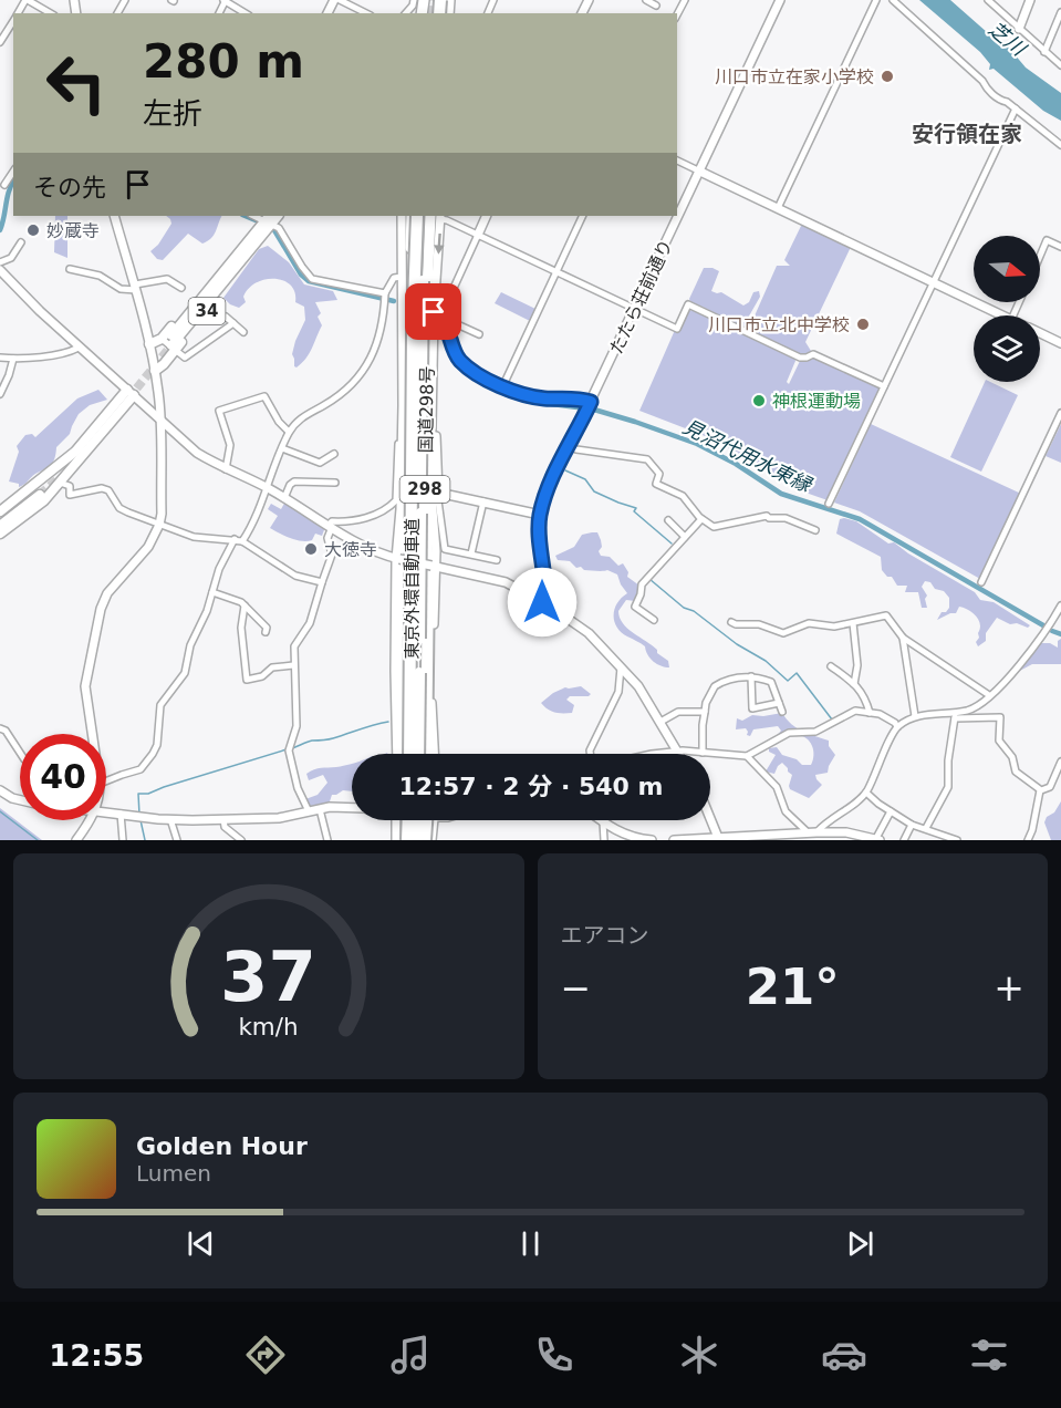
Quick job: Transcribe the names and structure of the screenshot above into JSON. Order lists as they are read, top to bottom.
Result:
{
  "streets": {
    "highway": ["国道298号", "298", "東京外環自動車道"],
    "main road": ["34"],
    "street": ["たたら荘前通り"]
  },
  "crossings": [
    ["国道298号", "東京外環自動車道"]
  ],
  "districts": ["安行領在家"],
  "water": ["芝川", "見沼代用水東縁"],
  "places": [
    "川口市立在家小学校",
    "妙蔵寺",
    "川口市立北中学校",
    "神根運動場",
    "大徳寺"
  ],
  "north": "right",
  "page": {
    "turn": ["280 m", "左折"],
    "then": "その先",
    "limit": "40",
    "trip": "12:57 · 2 分 · 540 m",
    "tile": "エアコン",
    "heat": ["−", "21°", "+"],
    "song": ["Golden Hour", "Lumen"],
    "tabs": "12:55",
    "gauge": ["37", "km/h"]
  }
}
